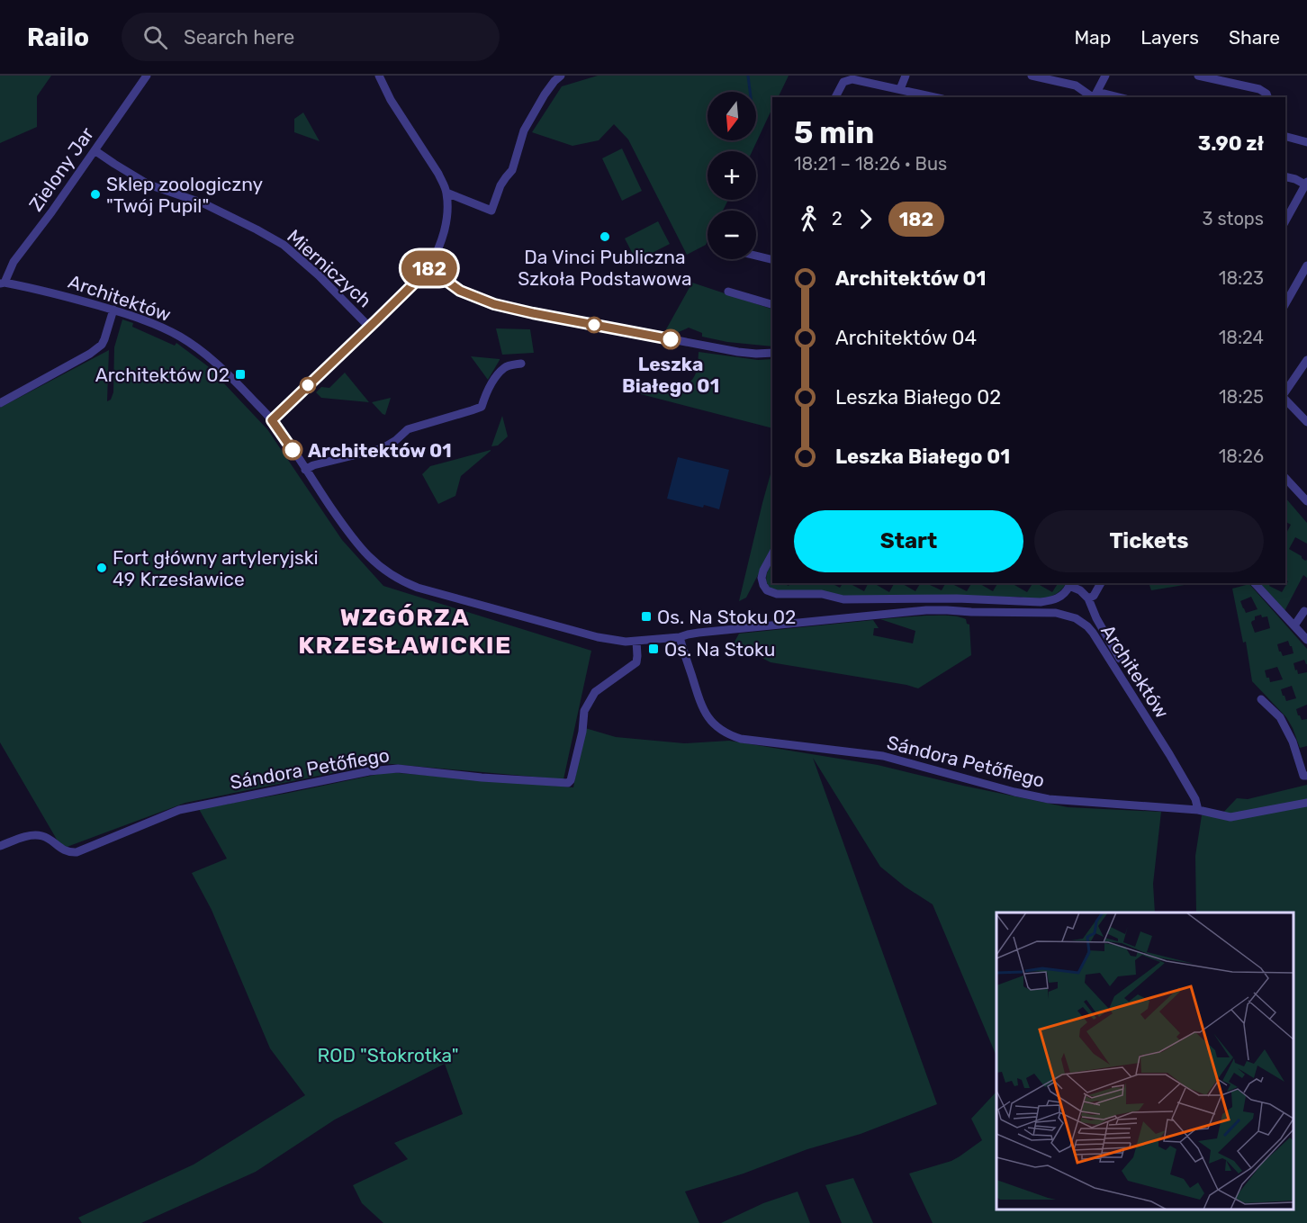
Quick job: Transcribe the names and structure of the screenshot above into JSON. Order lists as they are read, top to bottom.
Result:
{
  "streets": {
    "street": [
      "Zielony Jar",
      "Mierniczych",
      "Architektów",
      "Sándora Petőfiego"
    ]
  },
  "crossings": [
    ["Zielony Jar", "Mierniczych"],
    ["Zielony Jar", "Architektów"],
    ["Architektów", "Sándora Petőfiego"]
  ],
  "districts": ["WZGÓRZA KRZESŁAWICKIE"],
  "parks": ["ROD \"Stokrotka\""],
  "places": {
    "other": [
      "Sklep zoologiczny \"Twój Pupil\"",
      "Da Vinci Publiczna Szkoła Podstawowa",
      "Leszka Białego 01",
      "Architektów 01",
      "Fort główny artyleryjski 49 Krzesławice"
    ],
    "transit": ["Architektów 02", "Os. Na Stoku 02", "Os. Na Stoku"]
  },
  "lines": ["bus line 182"],
  "north": "bottom",
  "page": {
    "header": "Railo",
    "search": "Search here",
    "nav": ["Map", "Layers", "Share"],
    "on_map": "182",
    "map_buttons": ["+", "−"],
    "heading": ["5 min", "18:21 – 18:26 · Bus", "3.90 zł"],
    "legs": ["2", "182", "3 stops"],
    "list": [
      {
        "name": "Architektów 01",
        "value": "18:23"
      },
      {
        "name": "Architektów 04",
        "value": "18:24"
      },
      {
        "name": "Leszka Białego 02",
        "value": "18:25"
      },
      {
        "name": "Leszka Białego 01",
        "value": "18:26"
      }
    ],
    "buttons": ["Start", "Tickets"]
  }
}
